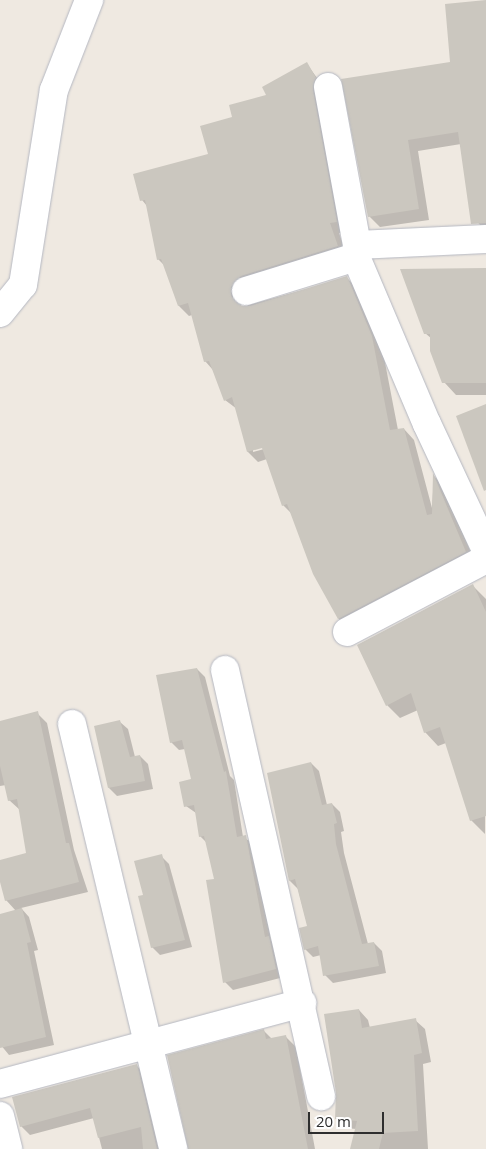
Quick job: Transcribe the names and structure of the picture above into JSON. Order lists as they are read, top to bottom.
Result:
{
  "scale_bar": "20 m"
}
